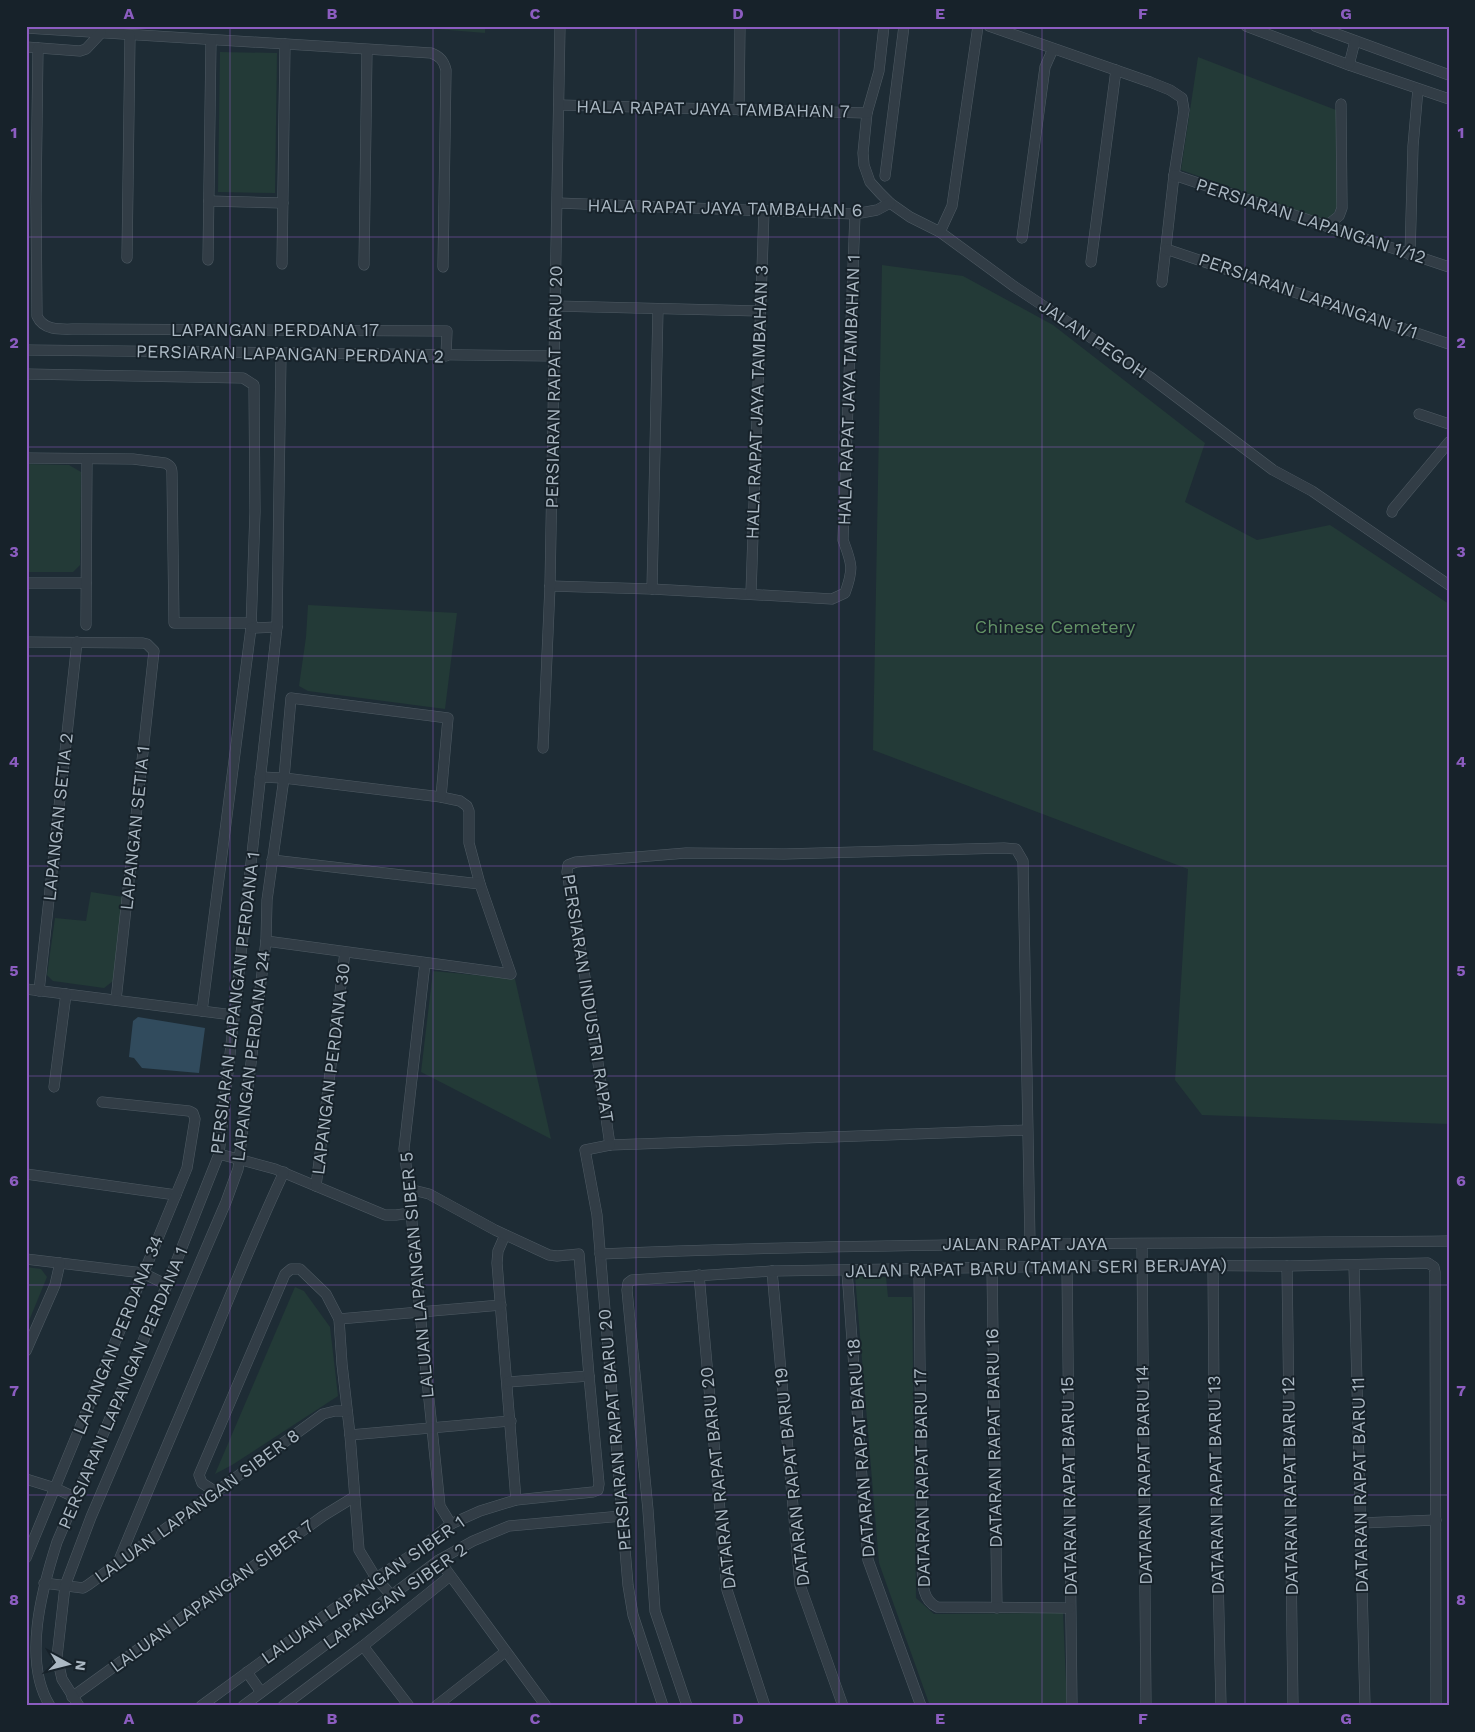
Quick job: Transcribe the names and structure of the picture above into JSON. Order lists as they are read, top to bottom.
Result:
{
  "streets": {
    "street": [
      "HALA RAPAT JAYA TAMBAHAN 7",
      "HALA RAPAT JAYA TAMBAHAN 6",
      "PERSIARAN LAPANGAN 1/12",
      "PERSIARAN LAPANGAN 1/1",
      "LAPANGAN PERDANA 17",
      "JALAN PEGOH",
      "PERSIARAN LAPANGAN PERDANA 2",
      "PERSIARAN RAPAT BARU 20",
      "HALA RAPAT JAYA TAMBAHAN 1",
      "HALA RAPAT JAYA TAMBAHAN 3",
      "LAPANGAN SETIA 2",
      "LAPANGAN SETIA 1",
      "PERSIARAN INDUSTRI RAPAT",
      "PERSIARAN LAPANGAN PERDANA 1",
      "LAPANGAN PERDANA 24",
      "LAPANGAN PERDANA 30",
      "JALAN RAPAT JAYA",
      "JALAN RAPAT BARU (TAMAN SERI BERJAYA)",
      "LALUAN LAPANGAN SIBER 5",
      "LAPANGAN PERDANA 34",
      "DATARAN RAPAT BARU 16",
      "DATARAN RAPAT BARU 18",
      "DATARAN RAPAT BARU 14",
      "DATARAN RAPAT BARU 19",
      "DATARAN RAPAT BARU 20",
      "DATARAN RAPAT BARU 17",
      "DATARAN RAPAT BARU 13",
      "DATARAN RAPAT BARU 11",
      "DATARAN RAPAT BARU 15",
      "DATARAN RAPAT BARU 12",
      "LALUAN LAPANGAN SIBER 8",
      "LALUAN LAPANGAN SIBER 1",
      "LALUAN LAPANGAN SIBER 7",
      "LAPANGAN SIBER 2"
    ]
  },
  "crossings": [
    ["HALA RAPAT JAYA TAMBAHAN 7", "JALAN PEGOH"],
    ["HALA RAPAT JAYA TAMBAHAN 7", "PERSIARAN RAPAT BARU 20"],
    ["HALA RAPAT JAYA TAMBAHAN 6", "JALAN PEGOH"],
    ["HALA RAPAT JAYA TAMBAHAN 6", "PERSIARAN RAPAT BARU 20"],
    ["HALA RAPAT JAYA TAMBAHAN 6", "HALA RAPAT JAYA TAMBAHAN 1"],
    ["HALA RAPAT JAYA TAMBAHAN 6", "HALA RAPAT JAYA TAMBAHAN 3"],
    ["LAPANGAN PERDANA 17", "PERSIARAN LAPANGAN PERDANA 2"],
    ["PERSIARAN LAPANGAN PERDANA 2", "PERSIARAN RAPAT BARU 20"],
    ["PERSIARAN LAPANGAN PERDANA 2", "PERSIARAN LAPANGAN PERDANA 1"],
    ["PERSIARAN RAPAT BARU 20", "PERSIARAN INDUSTRI RAPAT"],
    ["PERSIARAN RAPAT BARU 20", "JALAN RAPAT JAYA"],
    ["PERSIARAN RAPAT BARU 20", "LAPANGAN SIBER 2"],
    ["HALA RAPAT JAYA TAMBAHAN 1", "HALA RAPAT JAYA TAMBAHAN 3"],
    ["LAPANGAN SETIA 2", "LAPANGAN SETIA 1"],
    ["PERSIARAN INDUSTRI RAPAT", "JALAN RAPAT JAYA"],
    ["PERSIARAN LAPANGAN PERDANA 1", "LALUAN LAPANGAN SIBER 8"],
    ["LAPANGAN PERDANA 24", "LALUAN LAPANGAN SIBER 8"],
    ["LAPANGAN PERDANA 24", "LALUAN LAPANGAN SIBER 7"],
    ["JALAN RAPAT JAYA", "DATARAN RAPAT BARU 14"],
    ["JALAN RAPAT BARU (TAMAN SERI BERJAYA)", "DATARAN RAPAT BARU 16"],
    ["JALAN RAPAT BARU (TAMAN SERI BERJAYA)", "DATARAN RAPAT BARU 18"],
    ["JALAN RAPAT BARU (TAMAN SERI BERJAYA)", "DATARAN RAPAT BARU 14"],
    ["JALAN RAPAT BARU (TAMAN SERI BERJAYA)", "DATARAN RAPAT BARU 19"],
    ["JALAN RAPAT BARU (TAMAN SERI BERJAYA)", "DATARAN RAPAT BARU 20"],
    ["JALAN RAPAT BARU (TAMAN SERI BERJAYA)", "DATARAN RAPAT BARU 17"],
    ["JALAN RAPAT BARU (TAMAN SERI BERJAYA)", "DATARAN RAPAT BARU 13"],
    ["JALAN RAPAT BARU (TAMAN SERI BERJAYA)", "DATARAN RAPAT BARU 11"],
    ["JALAN RAPAT BARU (TAMAN SERI BERJAYA)", "DATARAN RAPAT BARU 15"],
    ["JALAN RAPAT BARU (TAMAN SERI BERJAYA)", "DATARAN RAPAT BARU 12"],
    ["LALUAN LAPANGAN SIBER 5", "LALUAN LAPANGAN SIBER 1"],
    ["DATARAN RAPAT BARU 16", "DATARAN RAPAT BARU 17"],
    ["DATARAN RAPAT BARU 17", "DATARAN RAPAT BARU 15"]
  ],
  "parks": ["Chinese Cemetery"],
  "north": "right",
  "grid": {
    "columns": [
      "A",
      "B",
      "C",
      "D",
      "E",
      "F",
      "G"
    ],
    "rows": [
      "1",
      "2",
      "3",
      "4",
      "5",
      "6",
      "7",
      "8"
    ]
  }
}
